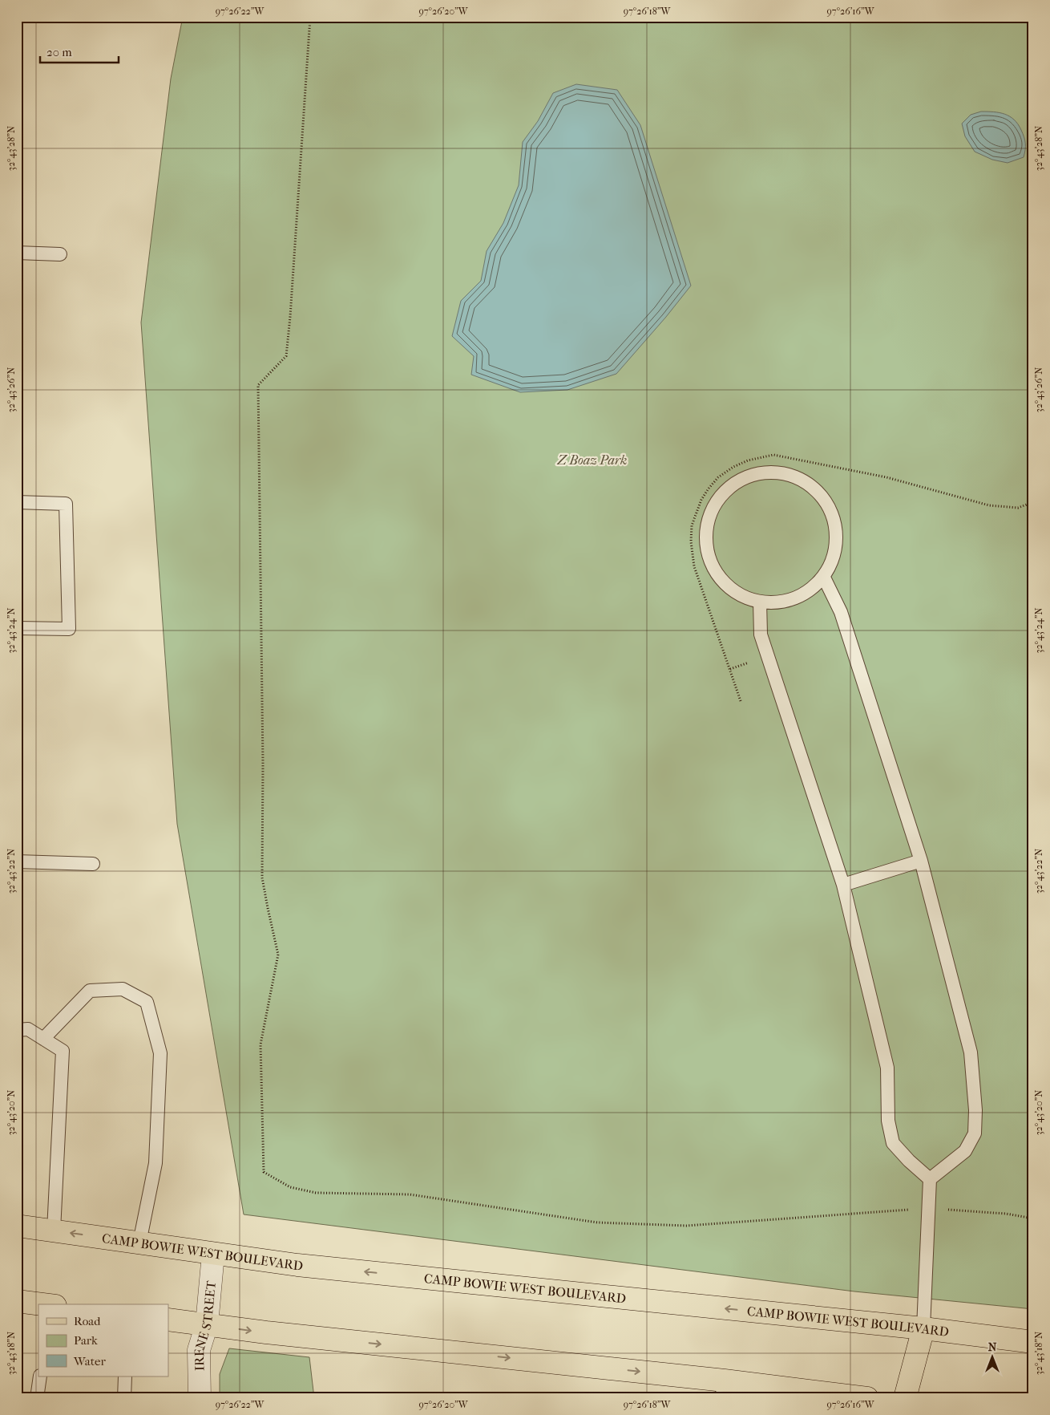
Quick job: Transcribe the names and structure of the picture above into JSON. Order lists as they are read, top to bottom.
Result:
{
  "streets": {
    "main road": ["CAMP BOWIE WEST BOULEVARD"],
    "street": ["IRENE STREET"]
  },
  "crossings": [
    ["CAMP BOWIE WEST BOULEVARD", "IRENE STREET"]
  ],
  "parks": ["Z Boaz Park"],
  "legend": ["Road", "Park", "Water"],
  "scale_bar": "20 m",
  "north": "top",
  "coordinates": [
    "97°26'22\"W",
    "97°26'20\"W",
    "97°26'18\"W",
    "97°26'16\"W",
    "32°43'28\"N",
    "32°43'26\"N",
    "32°43'24\"N",
    "32°43'22\"N",
    "32°43'20\"N",
    "32°43'18\"N"
  ]
}
